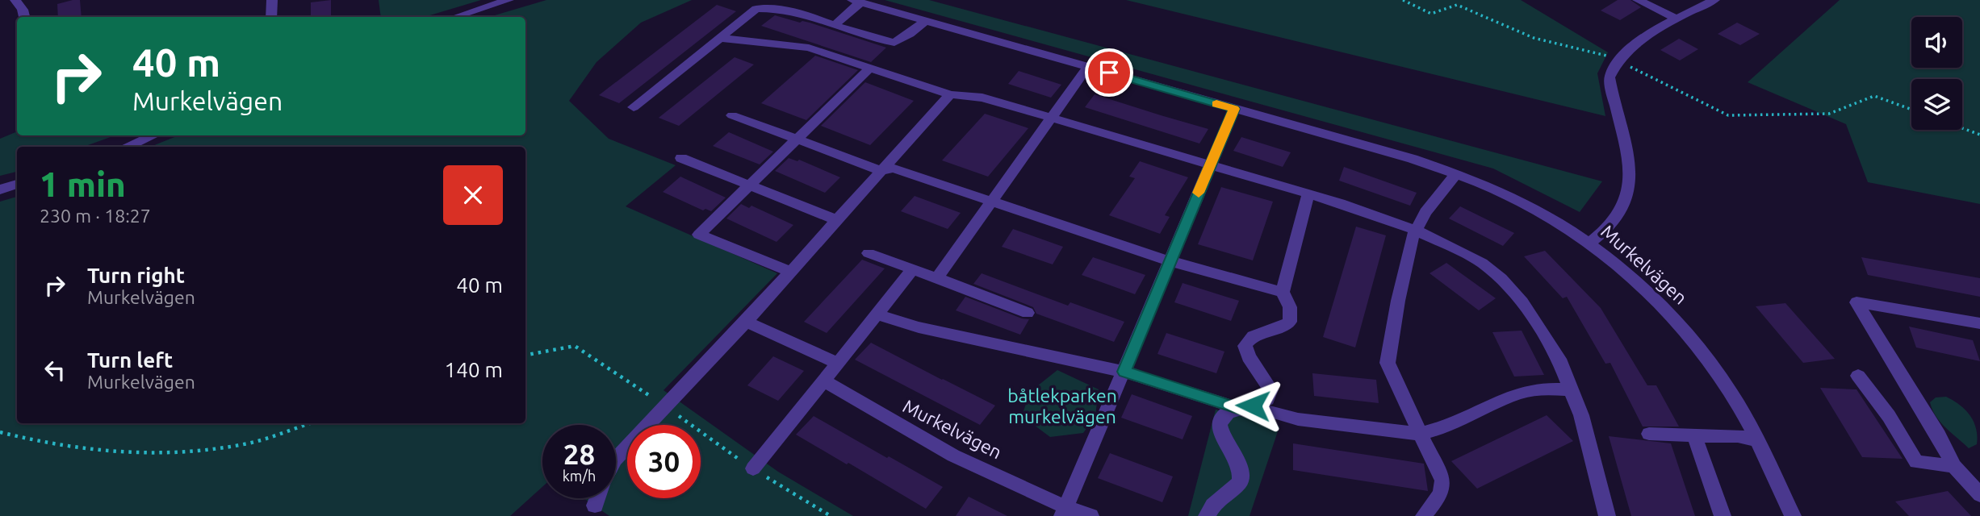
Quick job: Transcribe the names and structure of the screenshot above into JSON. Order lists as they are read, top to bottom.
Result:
{
  "streets": {
    "street": ["Murkelvägen"]
  },
  "parks": ["båtlekparken murkelvägen"],
  "page": {
    "turn": ["40 m", "Murkelvägen"],
    "heading": ["1 min", "230 m · 18:27"],
    "list": [
      {
        "name": "Turn right",
        "note": "Murkelvägen",
        "value": "40 m"
      },
      {
        "name": "Turn left",
        "note": "Murkelvägen",
        "value": "140 m"
      }
    ],
    "speed": "28 km/h",
    "limit": "30"
  }
}
